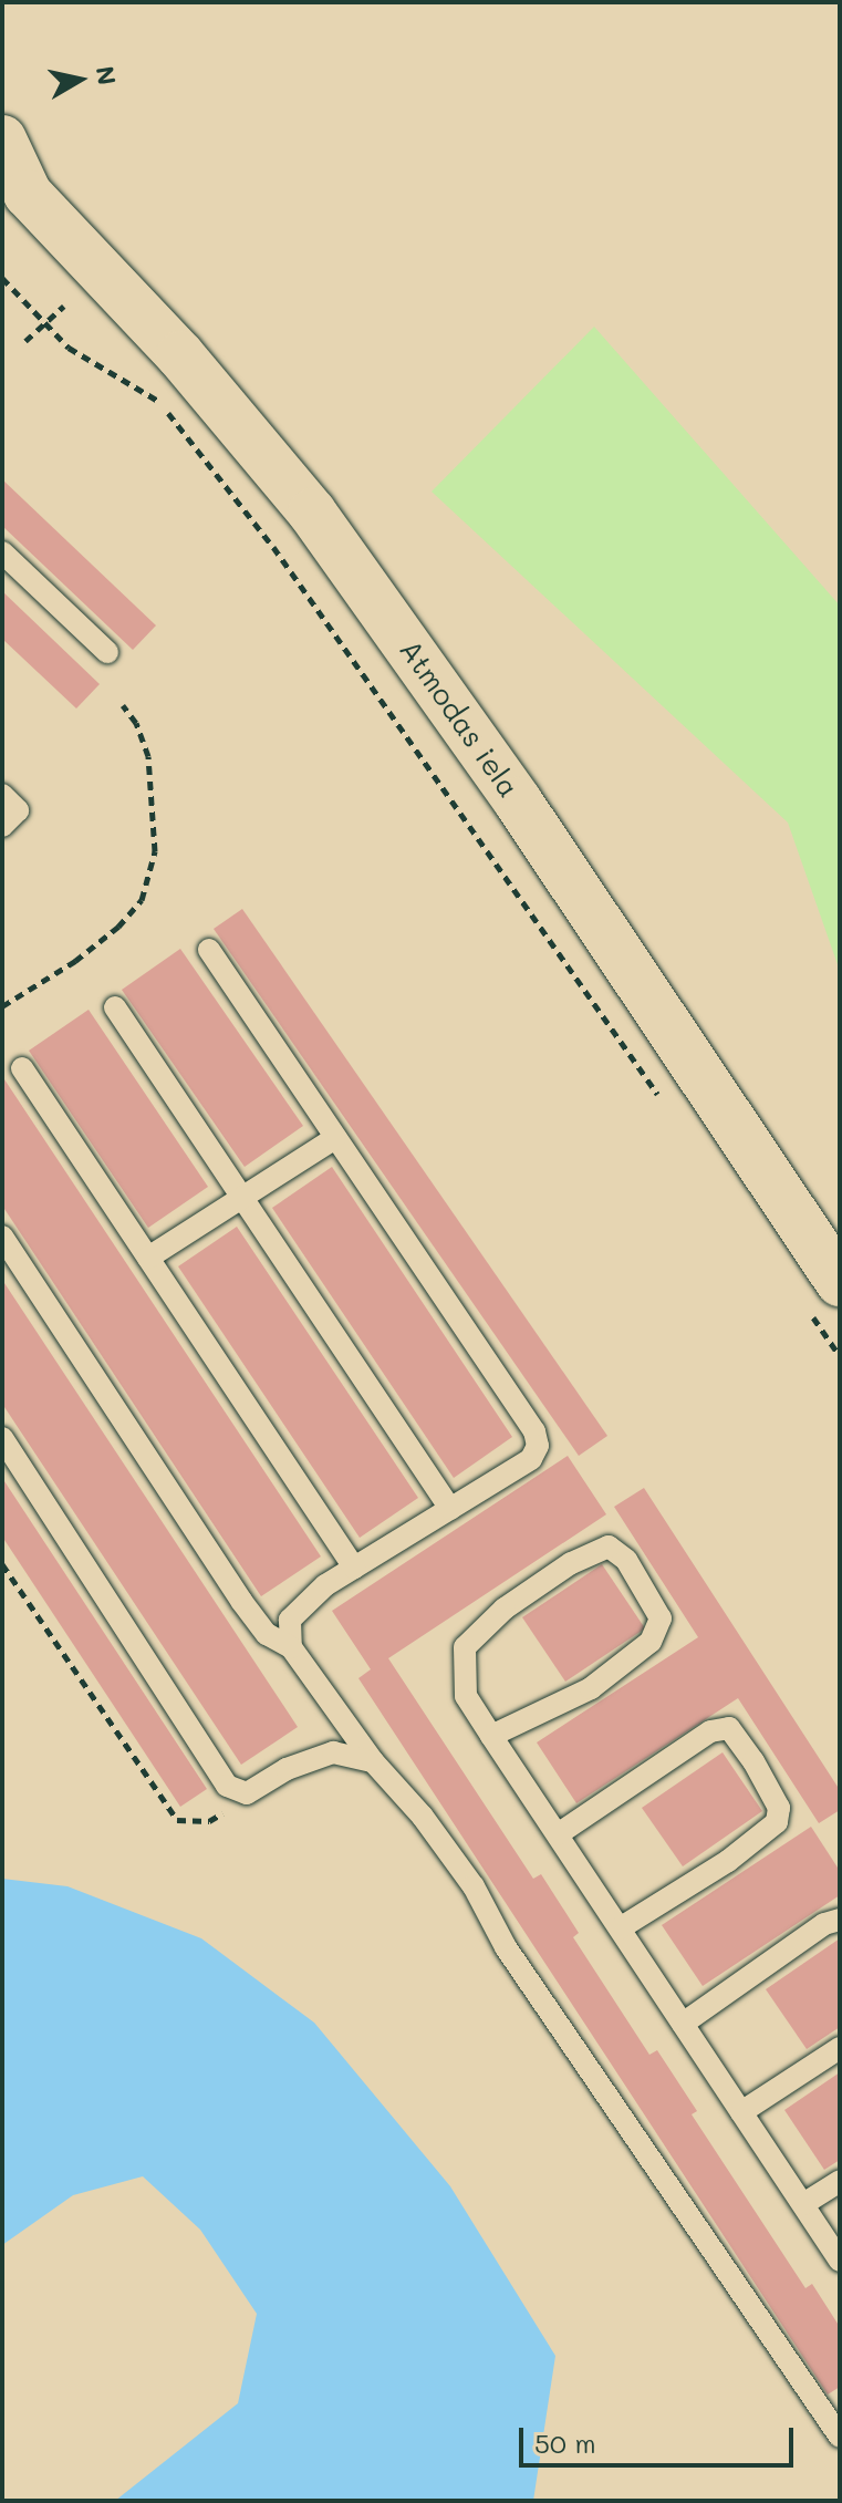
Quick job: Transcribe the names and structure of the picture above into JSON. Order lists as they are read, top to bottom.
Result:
{
  "streets": {
    "main road": ["Atmodas iela"]
  },
  "scale_bar": "50 m",
  "north": "right"
}
